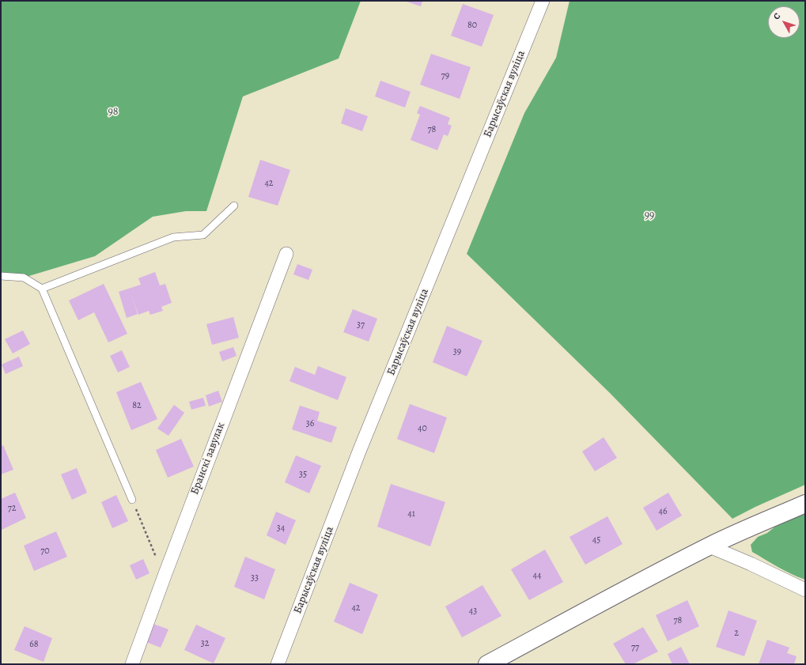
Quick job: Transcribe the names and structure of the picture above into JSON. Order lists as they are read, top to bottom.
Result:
{
  "streets": {
    "street": ["Барысаўская вуліца", "Бранскі завулак"]
  },
  "parks": ["98", "99"],
  "house_numbers": [
    "80",
    "79",
    "78",
    "42",
    "37",
    "39",
    "82",
    "36",
    "40",
    "35",
    "72",
    "46",
    "41",
    "34",
    "45",
    "70",
    "44",
    "33",
    "42",
    "43",
    "78",
    "2",
    "32",
    "68",
    "77"
  ],
  "north": "top left"
}
